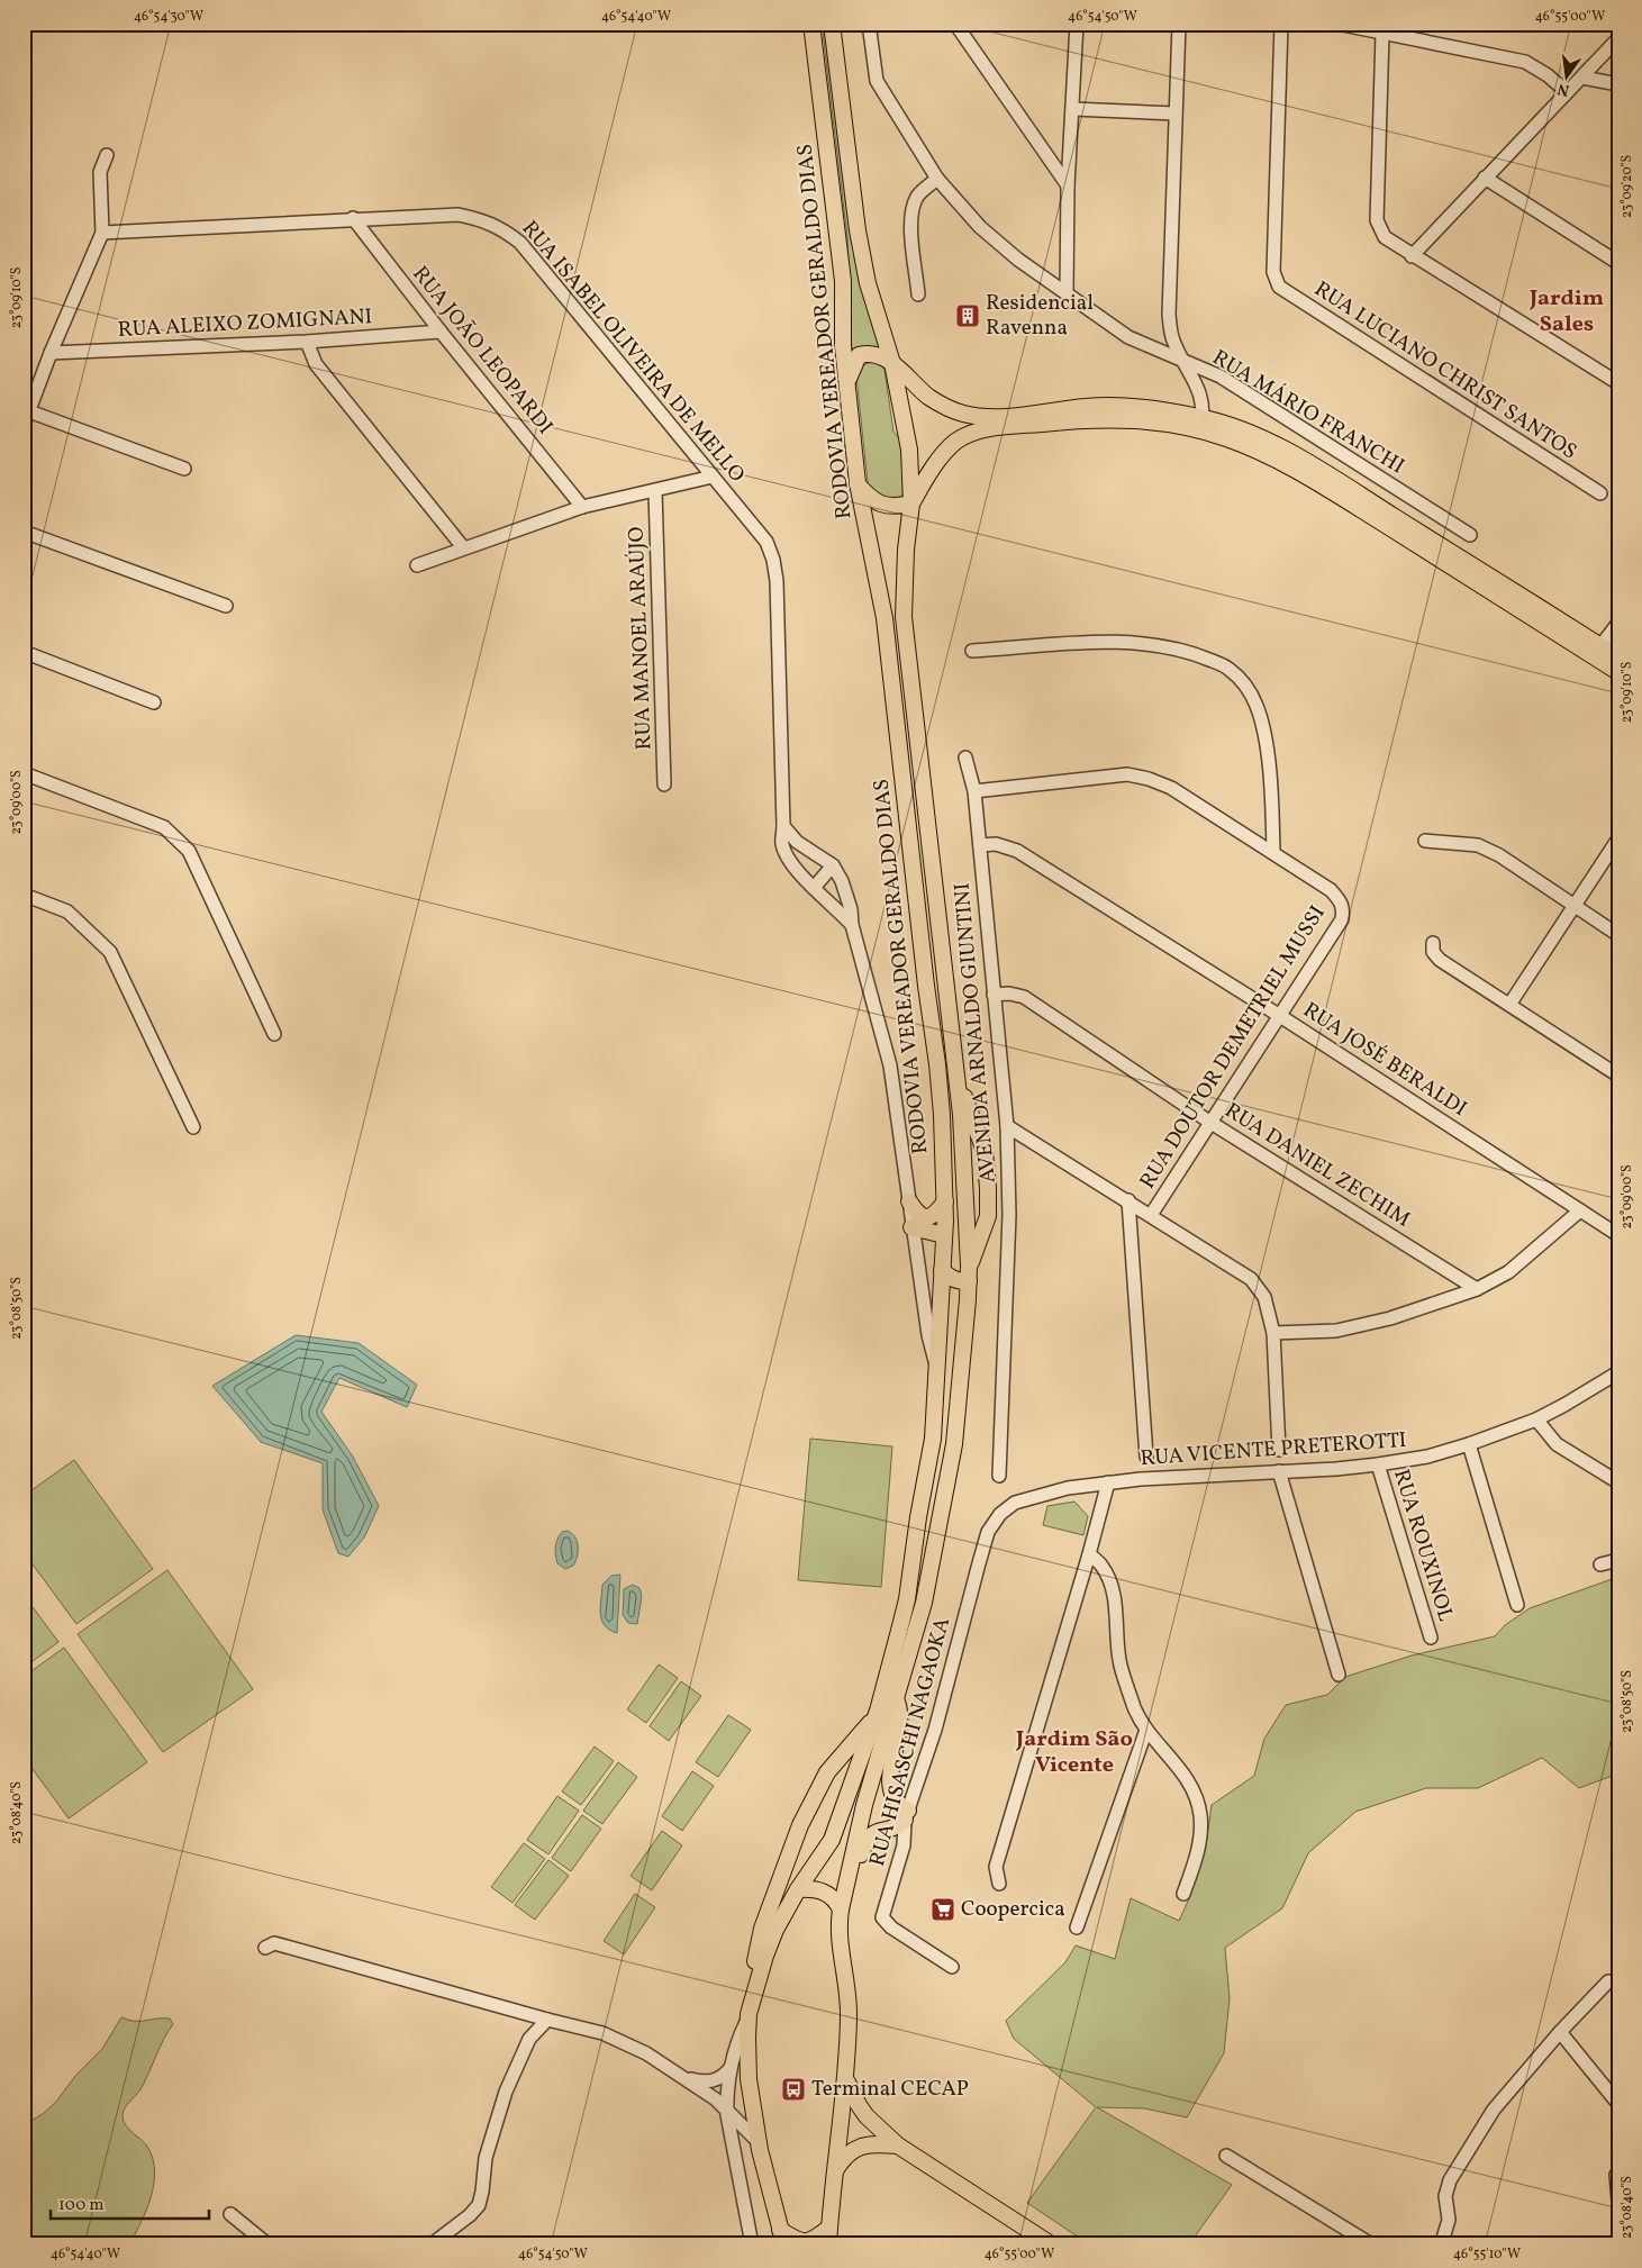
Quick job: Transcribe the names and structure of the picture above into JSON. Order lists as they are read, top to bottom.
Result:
{
  "streets": {
    "main road": ["RODOVIA VEREADOR GERALDO DIAS"],
    "street": [
      "RUA ALEIXO ZOMIGNANI",
      "RUA JOÃO LEOPARDI",
      "RUA ISABEL OLIVEIRA DE MELLO",
      "RUA LUCIANO CHRIST SANTOS",
      "RUA MÁRIO FRANCHI",
      "RUA MANOEL ARAÚJO",
      "AVENIDA ARNALDO GIUNTINI",
      "RUA DOUTOR DEMETRIEL MUSSI",
      "RUA JOSÉ BERALDI",
      "RUA DANIEL ZECHIM",
      "RUA VICENTE PRETEROTTI",
      "RUA ROUXINOL",
      "RUA HISASCHI NAGAOKA"
    ]
  },
  "crossings": [
    ["RUA ALEIXO ZOMIGNANI", "RUA JOÃO LEOPARDI"],
    ["RUA JOÃO LEOPARDI", "RUA ISABEL OLIVEIRA DE MELLO"],
    ["AVENIDA ARNALDO GIUNTINI", "RUA DOUTOR DEMETRIEL MUSSI"],
    ["AVENIDA ARNALDO GIUNTINI", "RUA JOSÉ BERALDI"],
    ["AVENIDA ARNALDO GIUNTINI", "RUA DANIEL ZECHIM"],
    ["RUA DOUTOR DEMETRIEL MUSSI", "RUA JOSÉ BERALDI"],
    ["RUA DOUTOR DEMETRIEL MUSSI", "RUA DANIEL ZECHIM"],
    ["RUA VICENTE PRETEROTTI", "RUA ROUXINOL"],
    ["RUA VICENTE PRETEROTTI", "RUA HISASCHI NAGAOKA"]
  ],
  "districts": ["Jardim Sales", "Jardim São Vicente"],
  "places": {
    "building": ["Residencial Ravenna"],
    "supermarket": ["Coopercica"],
    "bus stop": ["Terminal CECAP"]
  },
  "scale_bar": "100 m",
  "north": "bottom",
  "coordinates": [
    "46°54'30\"W",
    "46°54'40\"W",
    "46°54'50\"W",
    "46°55'00\"W",
    "23°09'20\"S",
    "23°09'10\"S",
    "23°09'00\"S",
    "23°08'50\"S",
    "23°08'40\"S",
    "46°55'10\"W"
  ]
}
